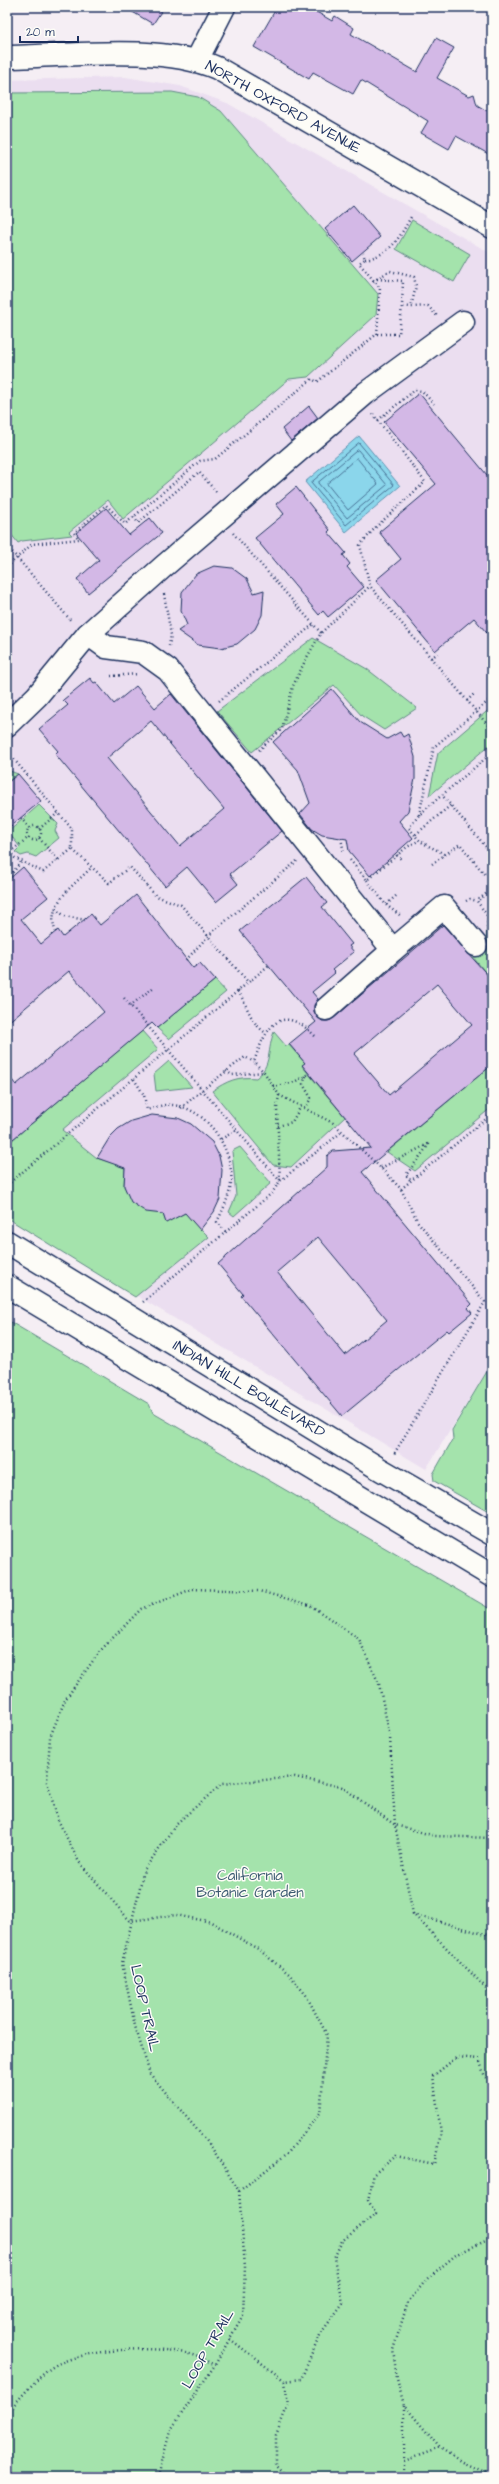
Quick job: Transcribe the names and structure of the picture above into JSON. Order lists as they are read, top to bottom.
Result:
{
  "streets": {
    "main road": ["NORTH OXFORD AVENUE", "INDIAN HILL BOULEVARD"],
    "path": ["LOOP TRAIL"]
  },
  "parks": ["California Botanic Garden"],
  "scale_bar": "20 m"
}
